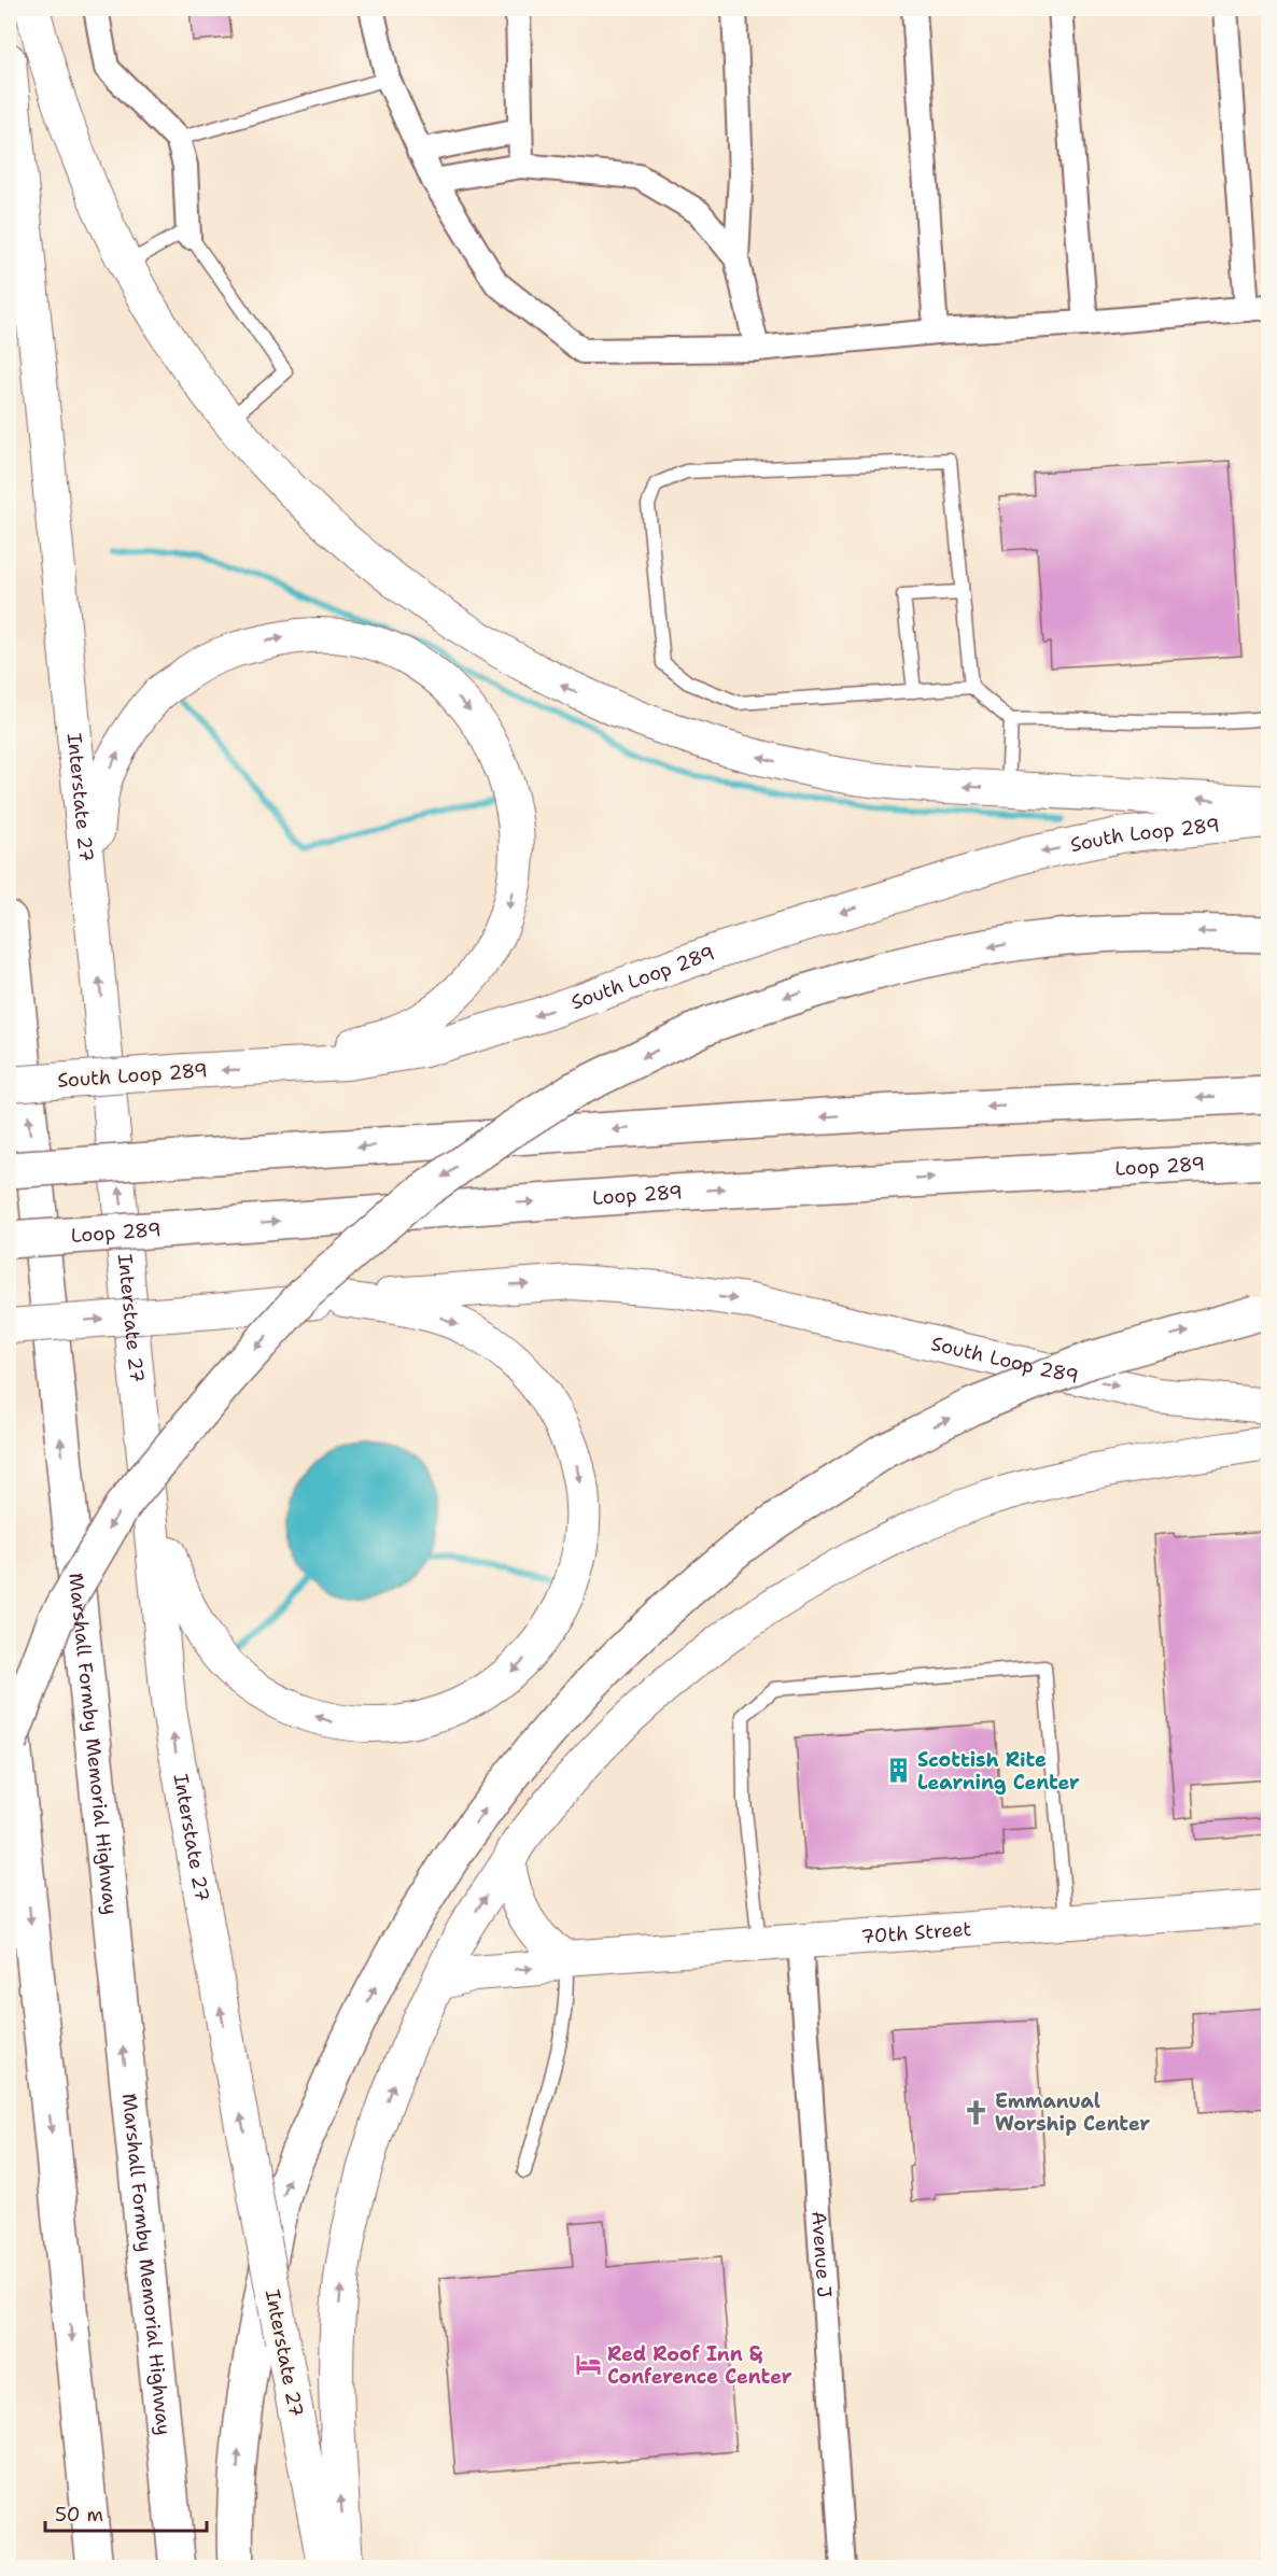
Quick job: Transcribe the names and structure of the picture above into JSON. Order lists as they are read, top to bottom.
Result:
{
  "streets": {
    "highway": ["Loop 289", "Marshall Formby Memorial Highway"],
    "main road": ["Interstate 27", "South Loop 289", "70th Street"],
    "street": ["Avenue J"]
  },
  "crossings": [
    ["70th Street", "Avenue J"]
  ],
  "places": {
    "building": ["Scottish Rite Learning Center"],
    "church": ["Emmanual Worship Center"],
    "hotel": ["Red Roof Inn & Conference Center"]
  },
  "scale_bar": "50 m"
}
